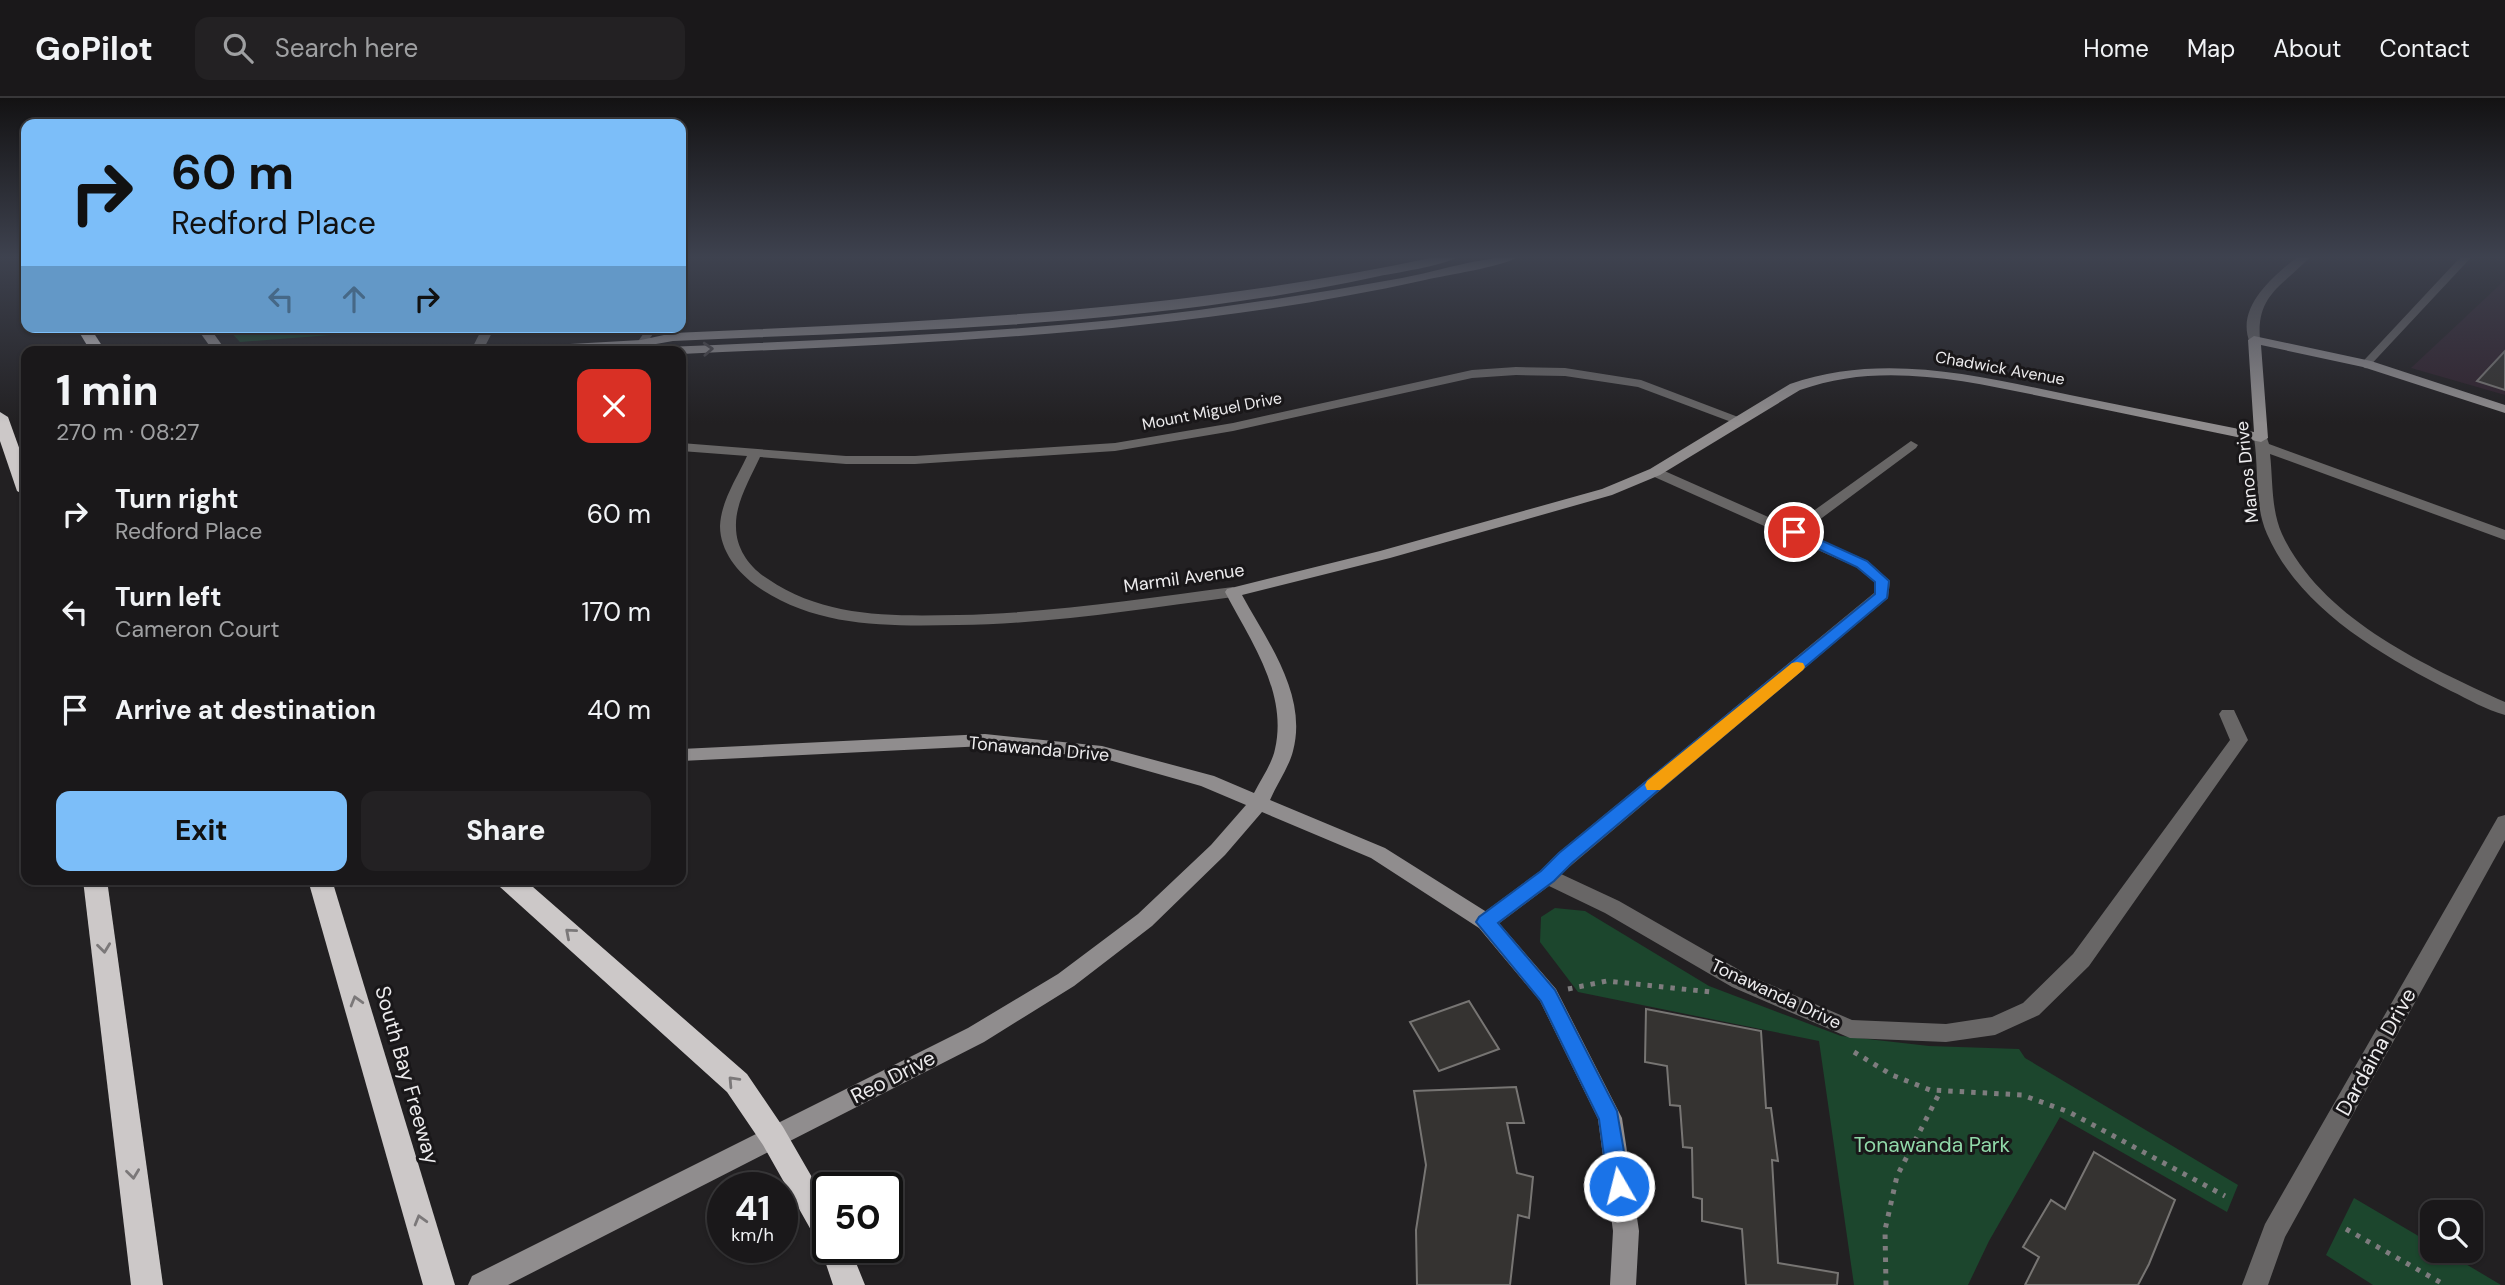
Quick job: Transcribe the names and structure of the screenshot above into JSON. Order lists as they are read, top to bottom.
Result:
{
  "streets": {
    "highway": ["South Bay Freeway"],
    "main road": [
      "Chadwick Avenue",
      "Manos Drive",
      "Marmil Avenue",
      "Tonawanda Drive",
      "Reo Drive"
    ],
    "street": ["Mount Miguel Drive", "Dardaina Drive"]
  },
  "crossings": [
    ["Chadwick Avenue", "Mount Miguel Drive"],
    ["Chadwick Avenue", "Manos Drive"],
    ["Chadwick Avenue", "Marmil Avenue"],
    ["Mount Miguel Drive", "Marmil Avenue"],
    ["Marmil Avenue", "Reo Drive"],
    ["Tonawanda Drive", "Reo Drive"]
  ],
  "one_way": ["South Bay Freeway"],
  "parks": ["Tonawanda Park"],
  "page": {
    "header": "GoPilot",
    "search": "Search here",
    "nav": [
      "Home",
      "Map",
      "About",
      "Contact"
    ],
    "turn": ["60 m", "Redford Place"],
    "heading": ["1 min", "270 m · 08:27"],
    "list": [
      {
        "name": "Turn right",
        "note": "Redford Place",
        "value": "60 m"
      },
      {
        "name": "Turn left",
        "note": "Cameron Court",
        "value": "170 m"
      },
      {
        "name": "Arrive at destination",
        "value": "40 m"
      }
    ],
    "buttons": ["Exit", "Share"],
    "speed": "41 km/h",
    "limit": "50"
  }
}
